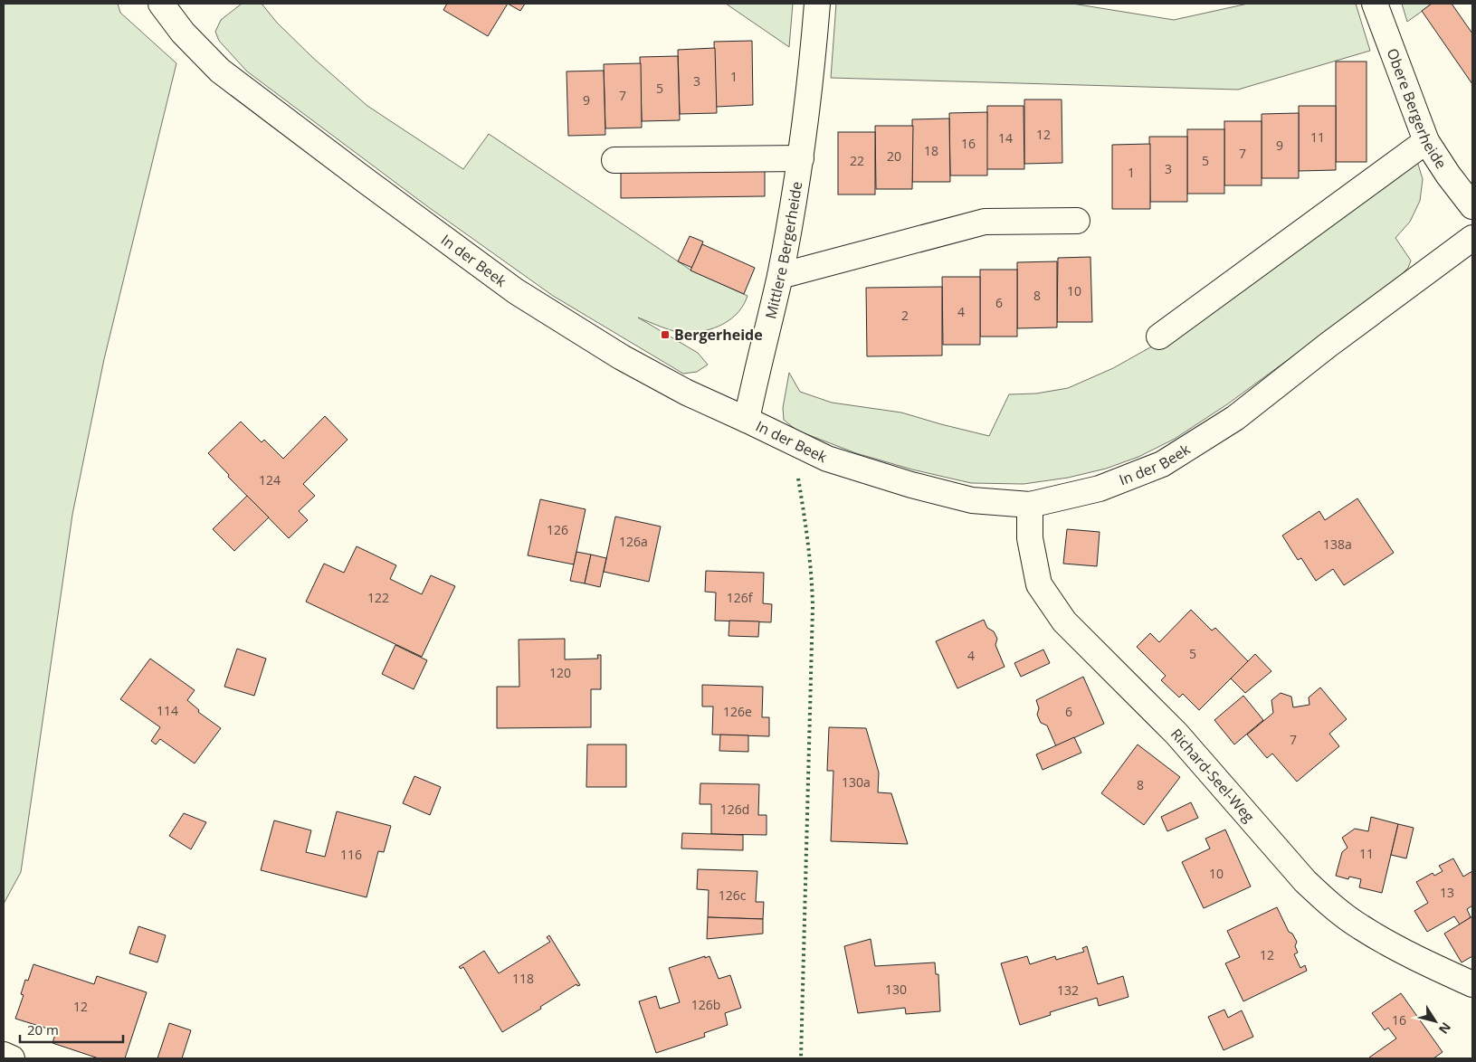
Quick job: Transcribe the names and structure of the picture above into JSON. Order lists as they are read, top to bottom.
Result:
{
  "streets": {
    "street": [
      "Obere Bergerheide",
      "Mittlere Bergerheide",
      "In der Beek",
      "Richard-Seel-Weg"
    ]
  },
  "crossings": [
    ["Mittlere Bergerheide", "In der Beek"],
    ["In der Beek", "Richard-Seel-Weg"]
  ],
  "places": {
    "transit": ["Bergerheide"]
  },
  "house_numbers": [
    "1",
    "3",
    "5",
    "7",
    "9",
    "12",
    "11",
    "14",
    "16",
    "9",
    "18",
    "7",
    "20",
    "22",
    "5",
    "3",
    "1",
    "10",
    "8",
    "6",
    "4",
    "2",
    "124",
    "126",
    "126a",
    "138a",
    "122",
    "126f",
    "5",
    "4",
    "120",
    "114",
    "126e",
    "6",
    "7",
    "130a",
    "8",
    "126d",
    "11",
    "116",
    "10",
    "13",
    "126c",
    "12",
    "118",
    "130",
    "132",
    "126b",
    "12",
    "16"
  ],
  "scale_bar": "20 m",
  "north": "bottom right"
}
